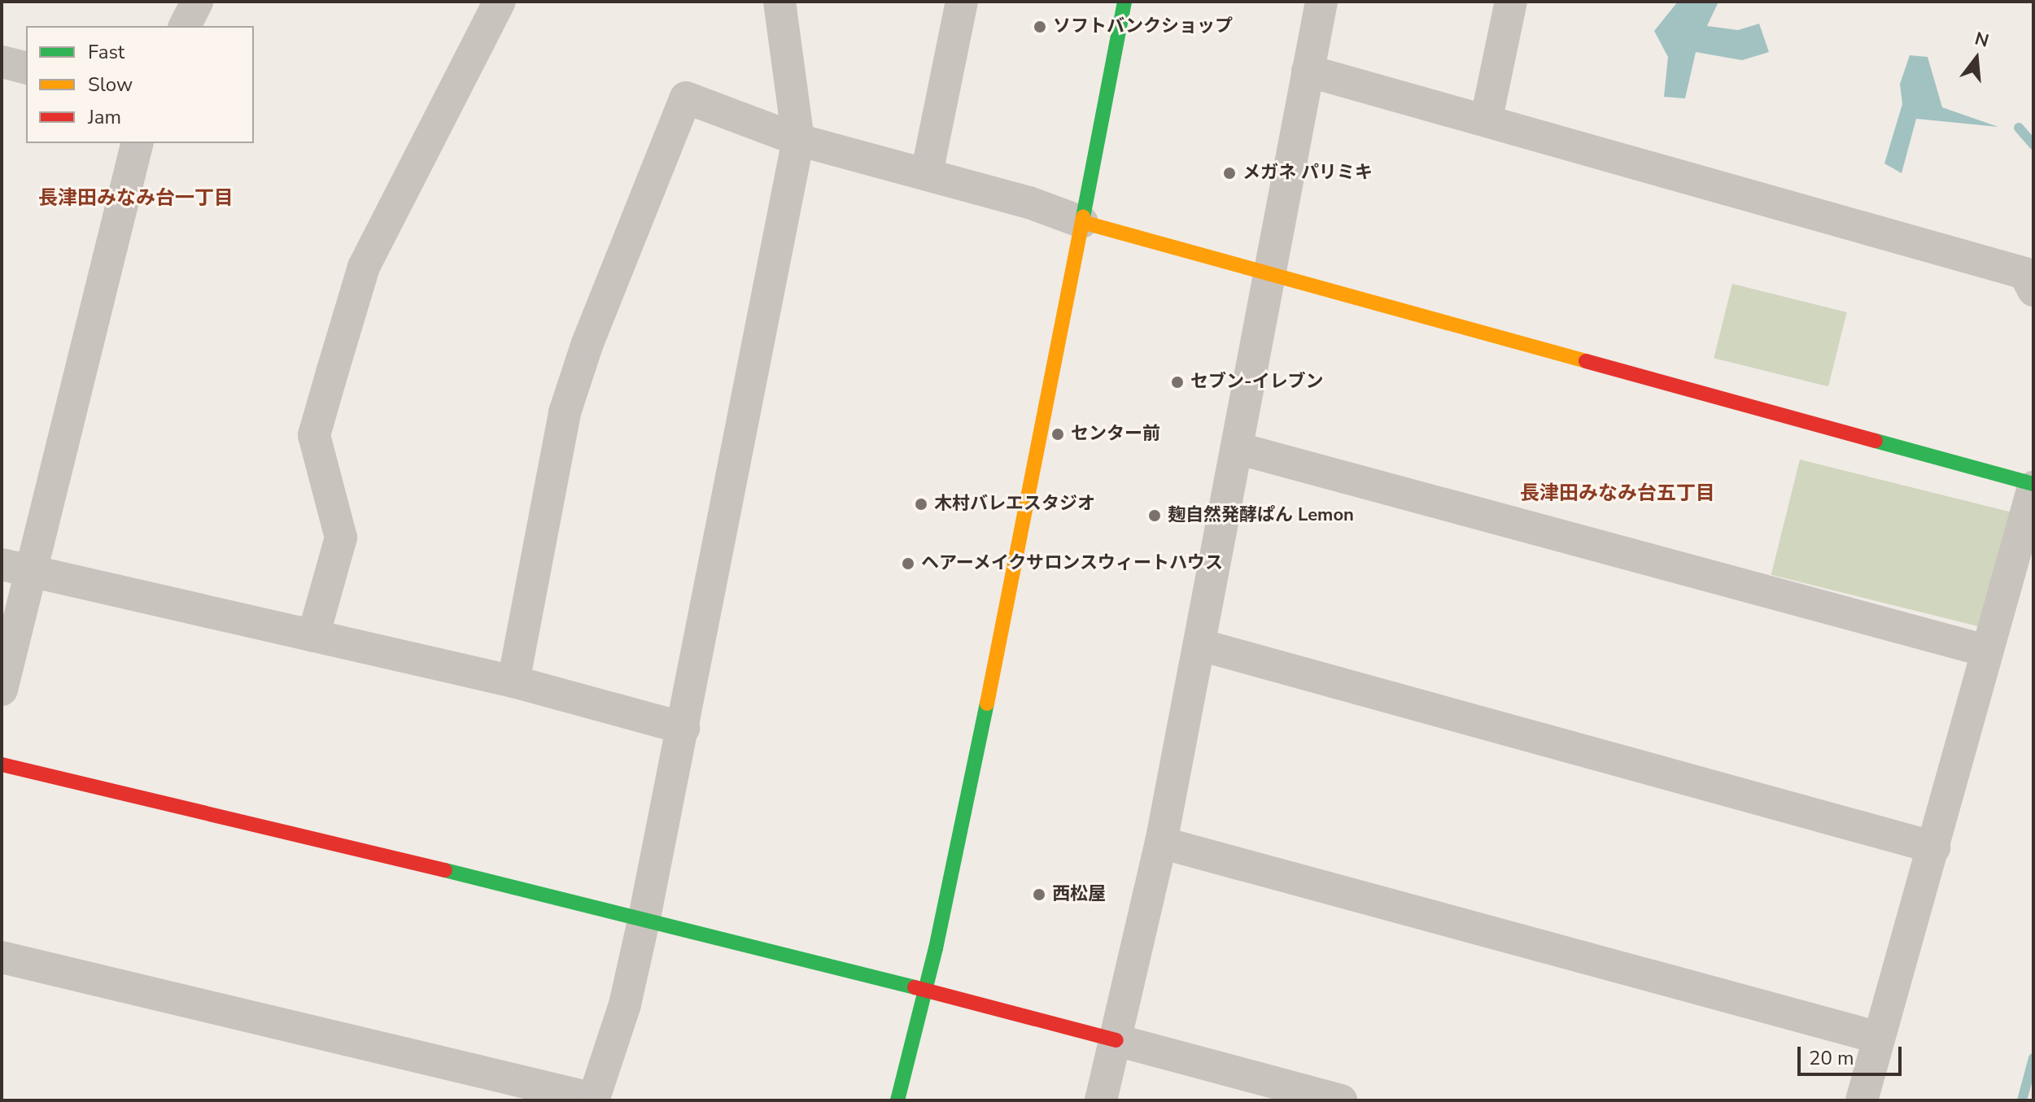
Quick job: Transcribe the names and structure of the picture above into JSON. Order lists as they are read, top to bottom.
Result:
{
  "districts": ["長津田みなみ台一丁目", "長津田みなみ台五丁目"],
  "places": [
    "ソフトバンクショップ",
    "メガネ パリミキ",
    "セブン-イレブン",
    "センター前",
    "木村バレエスタジオ",
    "麹自然発酵ぱん Lemon",
    "ヘアーメイクサロンスウィートハウス",
    "西松屋"
  ],
  "legend": ["Fast", "Slow", "Jam"],
  "scale_bar": "20 m",
  "north": "top"
}
